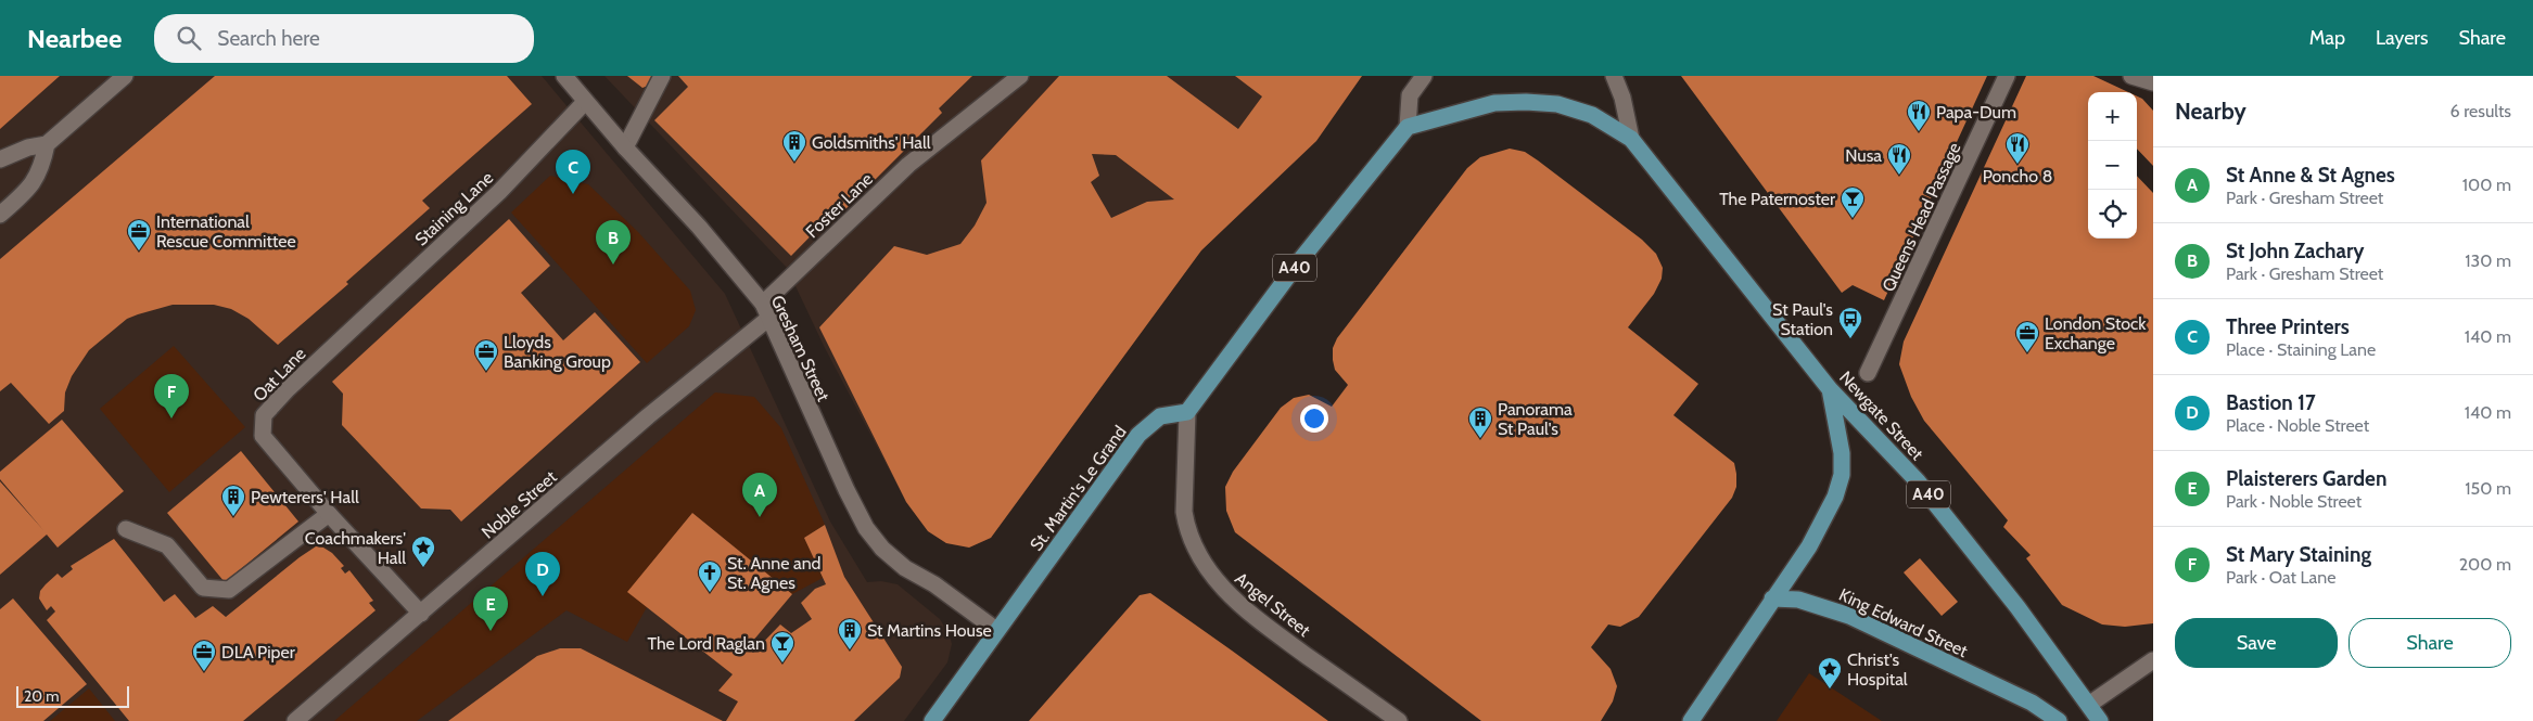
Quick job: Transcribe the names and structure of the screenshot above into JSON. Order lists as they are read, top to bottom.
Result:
{
  "streets": {
    "main road": [
      "A40",
      "Newgate Street",
      "St. Martin's Le Grand",
      "King Edward Street"
    ],
    "street": [
      "Foster Lane",
      "Staining Lane",
      "Queens Head Passage",
      "Gresham Street",
      "Oat Lane",
      "Noble Street",
      "Angel Street"
    ]
  },
  "crossings": [
    ["Foster Lane", "Gresham Street"],
    ["Foster Lane", "Noble Street"],
    ["Staining Lane", "Gresham Street"],
    ["Staining Lane", "Oat Lane"],
    ["A40", "Newgate Street"],
    ["A40", "St. Martin's Le Grand"],
    ["A40", "Angel Street"],
    ["A40", "King Edward Street"],
    ["Gresham Street", "St. Martin's Le Grand"],
    ["Gresham Street", "Noble Street"],
    ["Oat Lane", "Noble Street"],
    ["St. Martin's Le Grand", "Angel Street"]
  ],
  "places": {
    "restaurant": ["Papa-Dum", "Poncho 8", "Nusa"],
    "building": [
      "Goldsmiths' Hall",
      "Panorama St Paul's",
      "Pewterers' Hall",
      "St Martins House"
    ],
    "bar": ["The Paternoster", "The Lord Raglan"],
    "office": [
      "International Rescue Committee",
      "London Stock Exchange",
      "Lloyds Banking Group",
      "DLA Piper"
    ],
    "bus stop": ["St Paul's Station"],
    "place": ["Coachmakers' Hall", "Christ's Hospital"],
    "church": ["St. Anne and St. Agnes"]
  },
  "scale_bar": "20 m",
  "page": {
    "header": "Nearbee",
    "search": "Search here",
    "nav": ["Map", "Layers", "Share"],
    "heading": ["Nearby", "6 results"],
    "map_buttons": ["+", "−"],
    "list": [
      {
        "mark": "A",
        "name": "St Anne & St Agnes",
        "note": "Park · Gresham Street",
        "value": "100 m"
      },
      {
        "mark": "B",
        "name": "St John Zachary",
        "note": "Park · Gresham Street",
        "value": "130 m"
      },
      {
        "mark": "C",
        "name": "Three Printers",
        "note": "Place · Staining Lane",
        "value": "140 m"
      },
      {
        "mark": "D",
        "name": "Bastion 17",
        "note": "Place · Noble Street",
        "value": "140 m"
      },
      {
        "mark": "E",
        "name": "Plaisterers Garden",
        "note": "Park · Noble Street",
        "value": "150 m"
      },
      {
        "mark": "F",
        "name": "St Mary Staining",
        "note": "Park · Oat Lane",
        "value": "200 m"
      }
    ],
    "pins": [
      "C",
      "B",
      "F",
      "A",
      "D",
      "E"
    ],
    "buttons": ["Save", "Share"],
    "scale": "20 m"
  }
}
